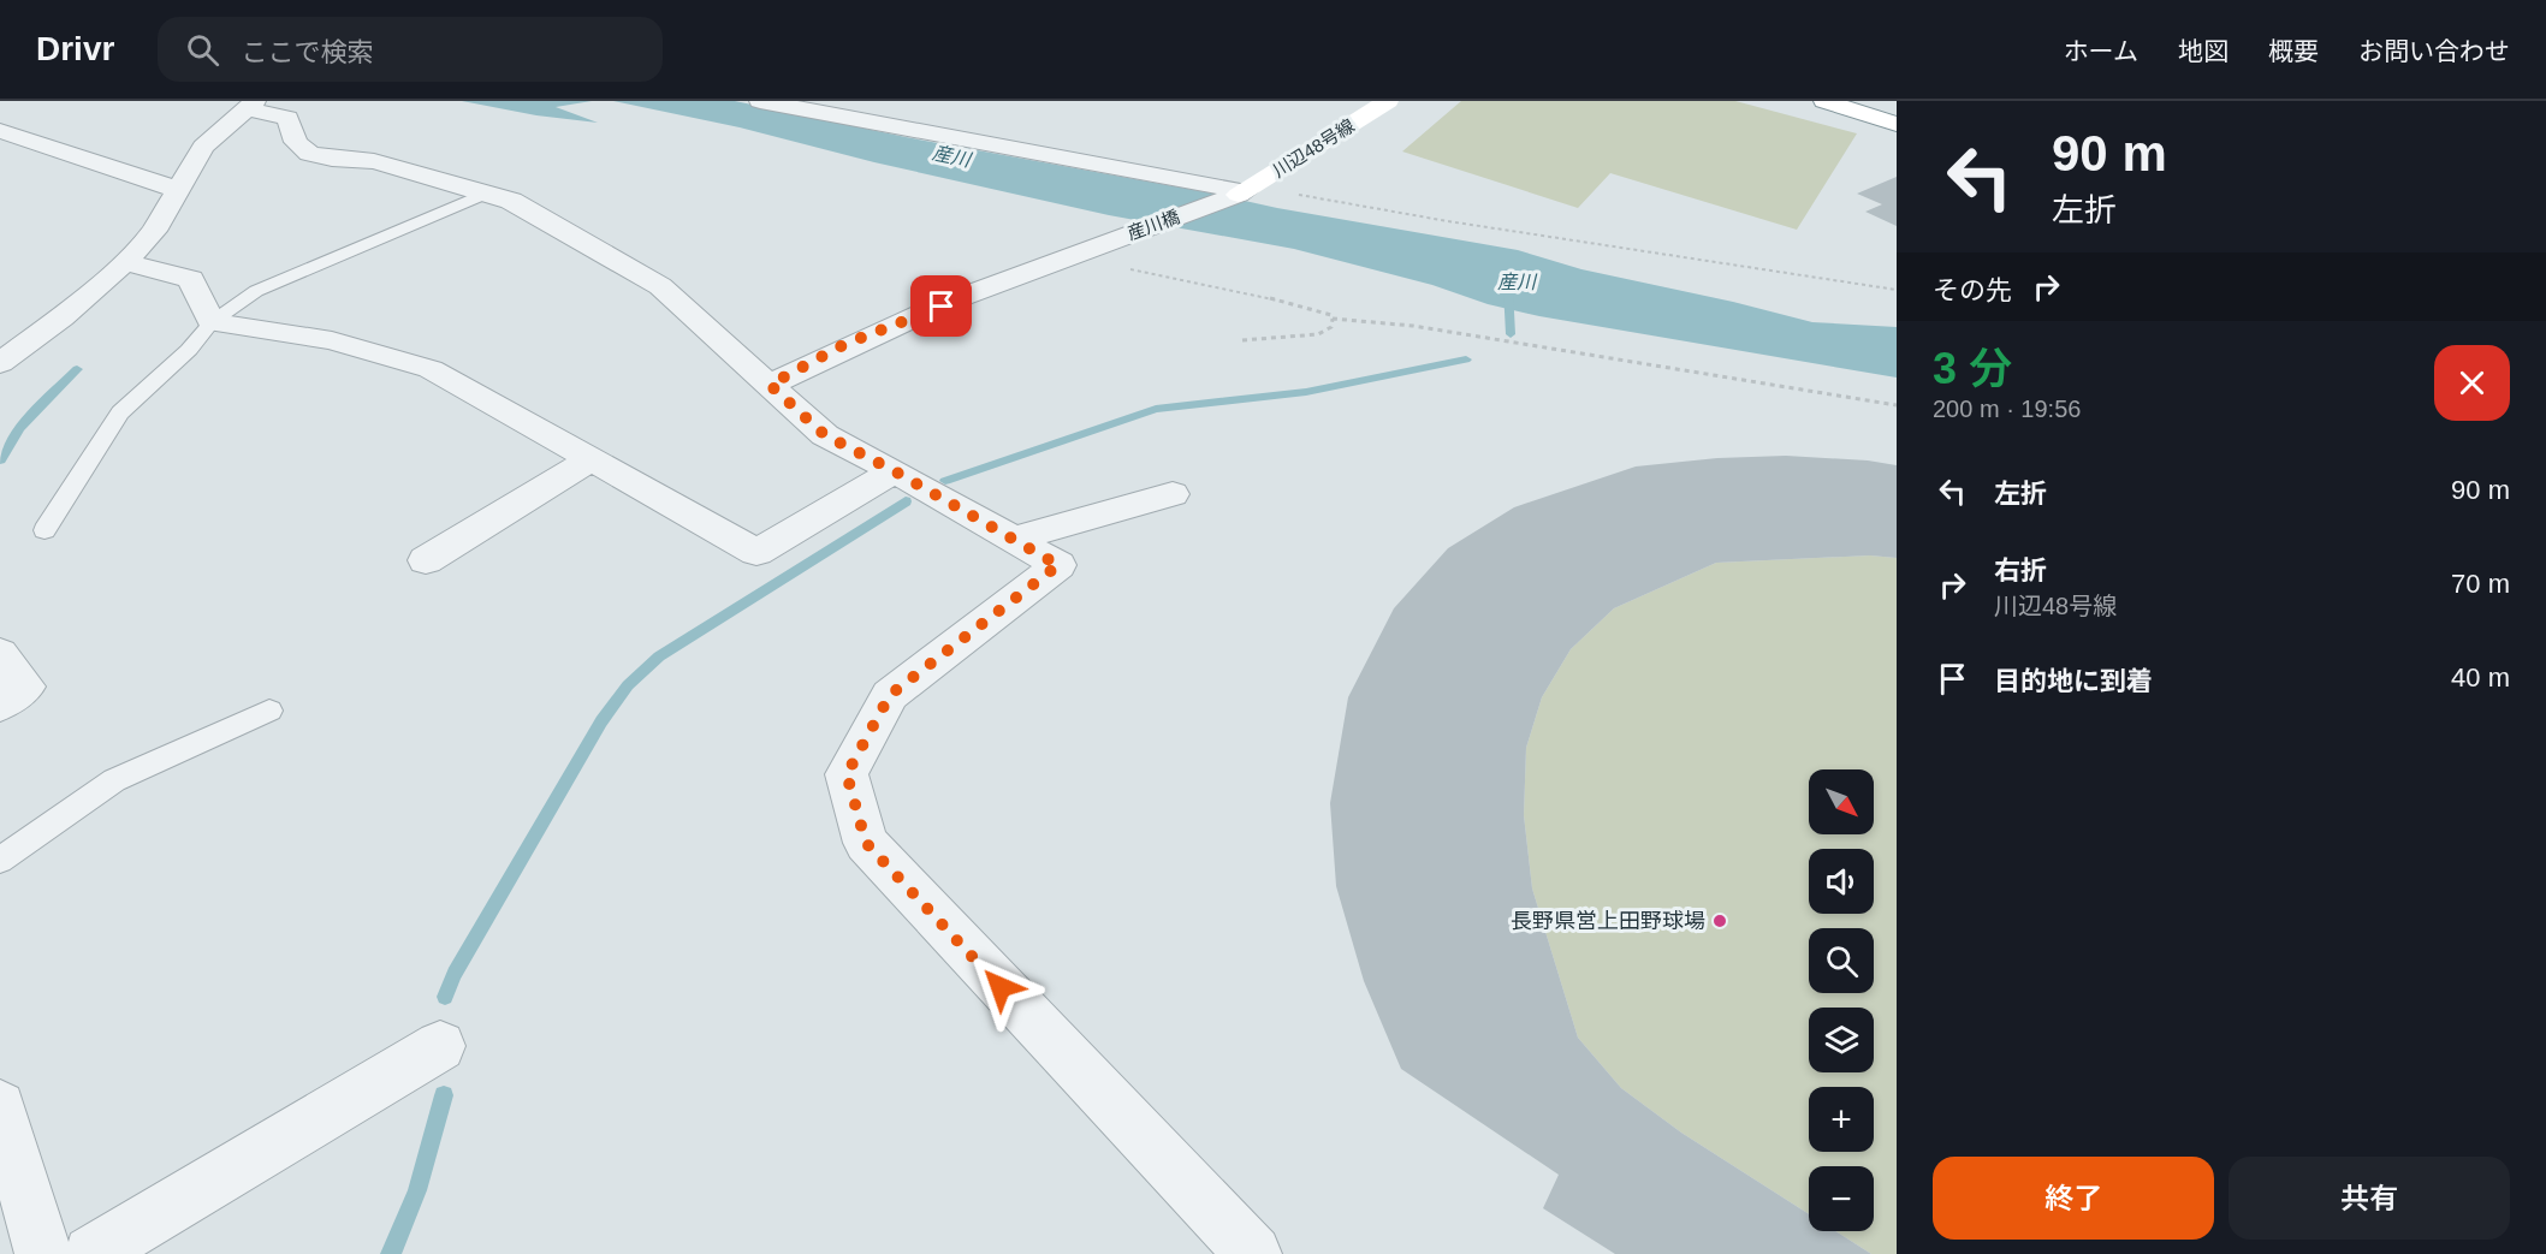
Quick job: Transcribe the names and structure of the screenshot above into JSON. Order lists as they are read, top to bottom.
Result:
{
  "streets": {
    "main road": ["川辺48号線"],
    "street": ["産川橋"]
  },
  "crossings": [
    ["川辺48号線", "産川橋"]
  ],
  "water": ["産川"],
  "places": ["長野県営上田野球場"],
  "north": "bottom right",
  "page": {
    "header": "Drivr",
    "search": "ここで検索",
    "nav": [
      "ホーム",
      "地図",
      "概要",
      "お問い合わせ"
    ],
    "turn": ["90 m", "左折"],
    "then": "その先",
    "heading": ["3 分", "200 m · 19:56"],
    "list": [
      {
        "name": "左折",
        "value": "90 m"
      },
      {
        "name": "右折",
        "note": "川辺48号線",
        "value": "70 m"
      },
      {
        "name": "目的地に到着",
        "value": "40 m"
      }
    ],
    "map_buttons": ["+", "−"],
    "buttons": ["終了", "共有"]
  }
}
